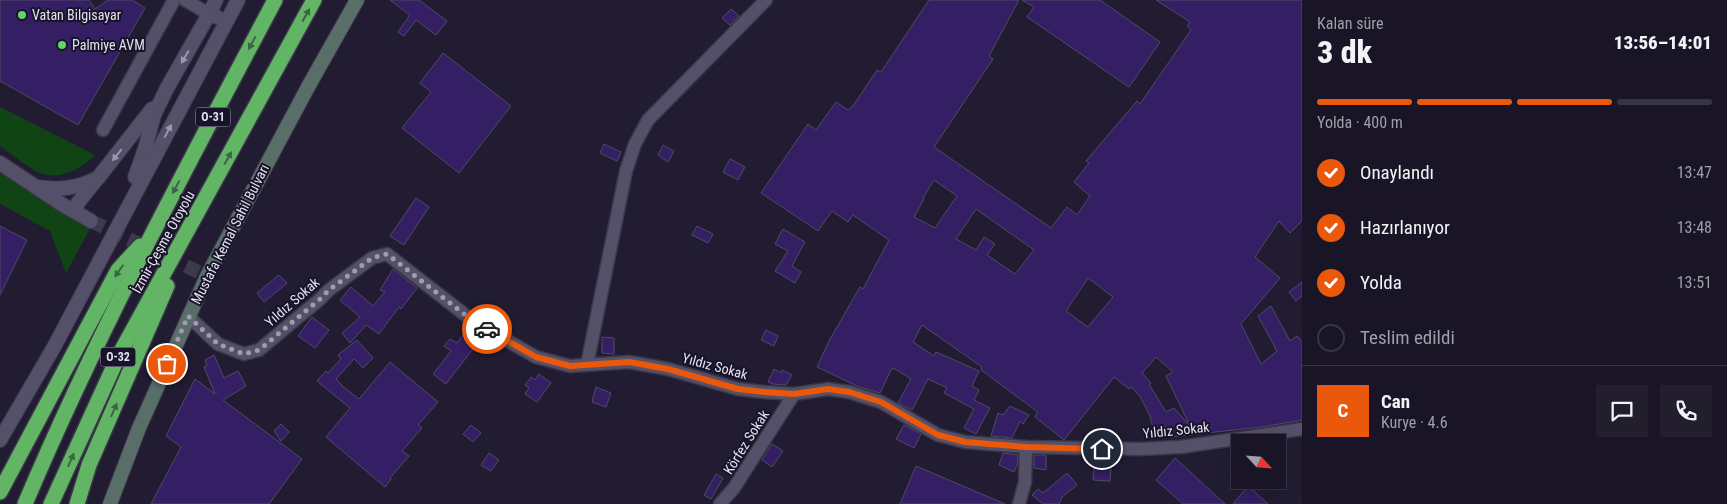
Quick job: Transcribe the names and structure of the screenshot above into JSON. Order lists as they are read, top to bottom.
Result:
{
  "streets": {
    "highway": ["O-31", "İzmir-Çeşme Otoyolu", "O-32"],
    "main road": ["Mustafa Kemal Sahil Bulvarı"],
    "street": ["Yıldız Sokak", "Körfez Sokak"]
  },
  "crossings": [
    ["Mustafa Kemal Sahil Bulvarı", "Yıldız Sokak"],
    ["Yıldız Sokak", "Körfez Sokak"]
  ],
  "places": ["Vatan Bilgisayar", "Palmiye AVM"],
  "north": "bottom right",
  "page": {
    "heading": ["3 dk", "Kalan süre", "13:56–14:01"],
    "panel": ["Can", "Kurye · 4.6"],
    "bar": "Yolda · 400 m",
    "list": [
      ["Onaylandı", "13:47"],
      ["Hazırlanıyor", "13:48"],
      ["Yolda", "13:51"],
      "Teslim edildi"
    ],
    "round": "C"
  }
}
